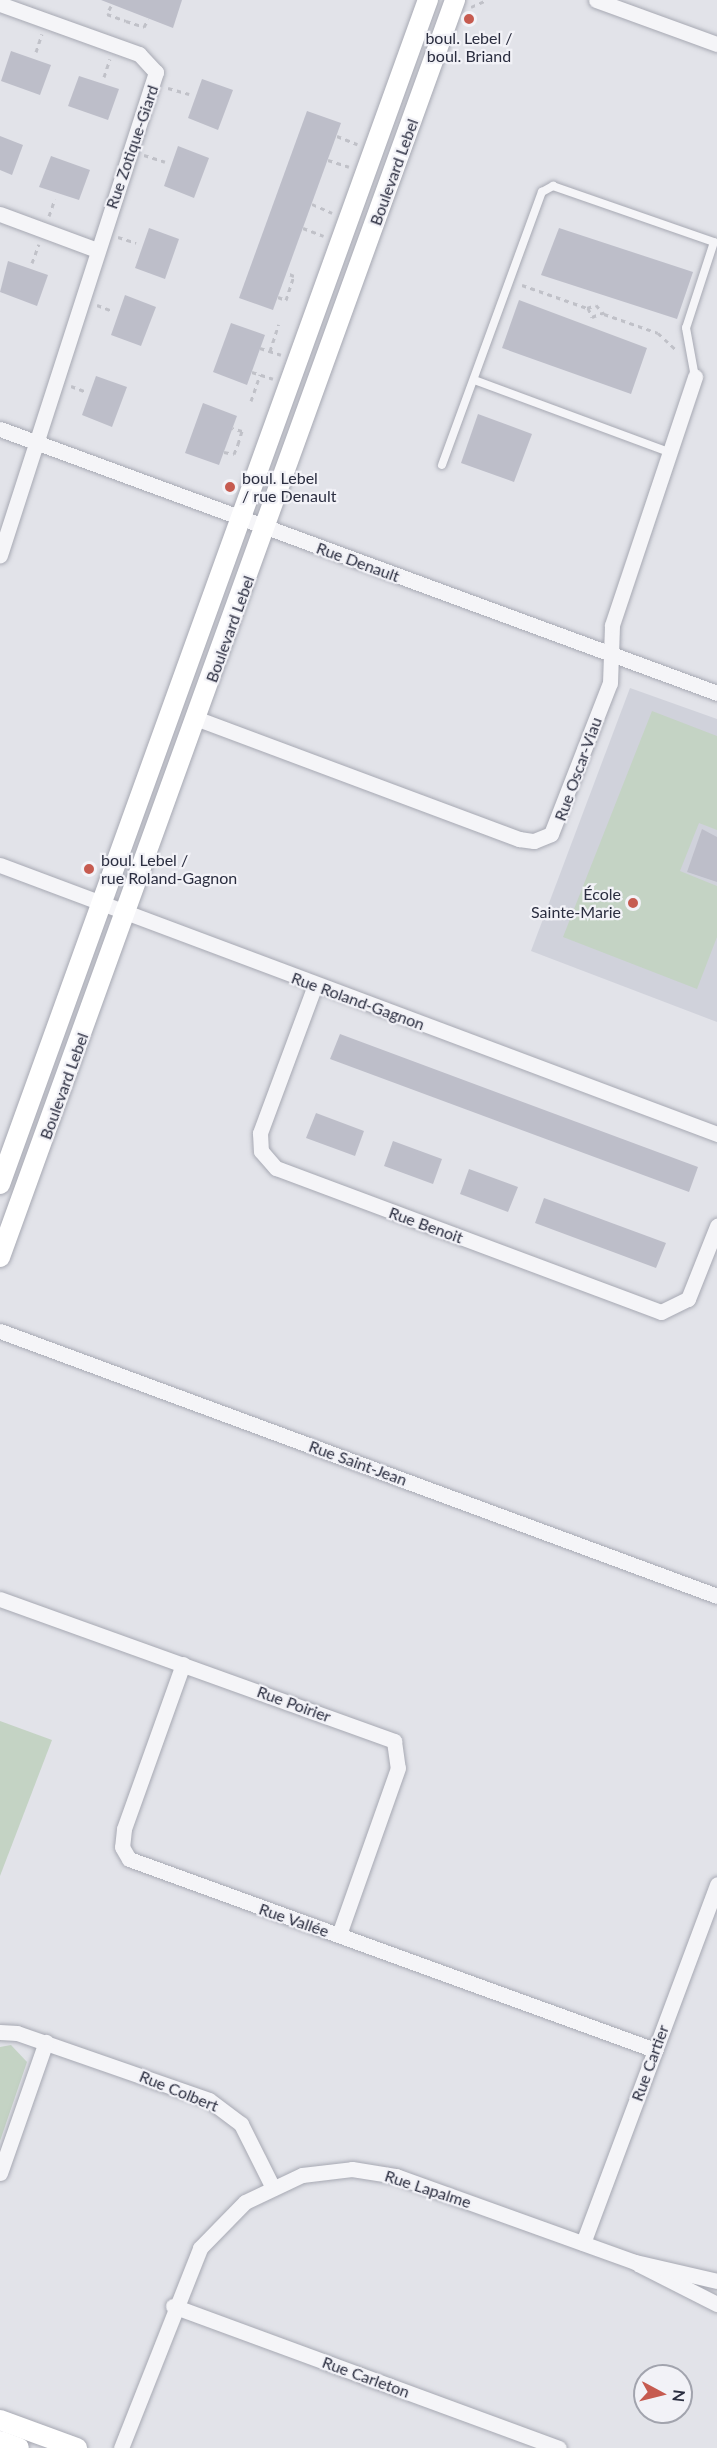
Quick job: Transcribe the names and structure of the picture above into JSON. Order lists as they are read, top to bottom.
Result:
{
  "streets": {
    "street": [
      "Rue Zotique-Giard",
      "Boulevard Lebel",
      "Rue Denault",
      "Rue Oscar-Viau",
      "Rue Roland-Gagnon",
      "Rue Benoit",
      "Rue Saint-Jean",
      "Rue Poirier",
      "Rue Vallée",
      "Rue Cartier",
      "Rue Colbert",
      "Rue Lapalme",
      "Rue Carleton"
    ]
  },
  "crossings": [
    ["Rue Zotique-Giard", "Rue Denault"],
    ["Boulevard Lebel", "Rue Denault"],
    ["Boulevard Lebel", "Rue Oscar-Viau"],
    ["Boulevard Lebel", "Rue Roland-Gagnon"],
    ["Rue Denault", "Rue Oscar-Viau"],
    ["Rue Roland-Gagnon", "Rue Benoit"],
    ["Rue Poirier", "Rue Vallée"],
    ["Rue Vallée", "Rue Cartier"],
    ["Rue Cartier", "Rue Lapalme"],
    ["Rue Colbert", "Rue Lapalme"],
    ["Rue Lapalme", "Rue Carleton"]
  ],
  "places": [
    "boul. Lebel / boul. Briand",
    "boul. Lebel / rue Denault",
    "boul. Lebel / rue Roland-Gagnon",
    "École Sainte-Marie"
  ],
  "north": "right"
}
